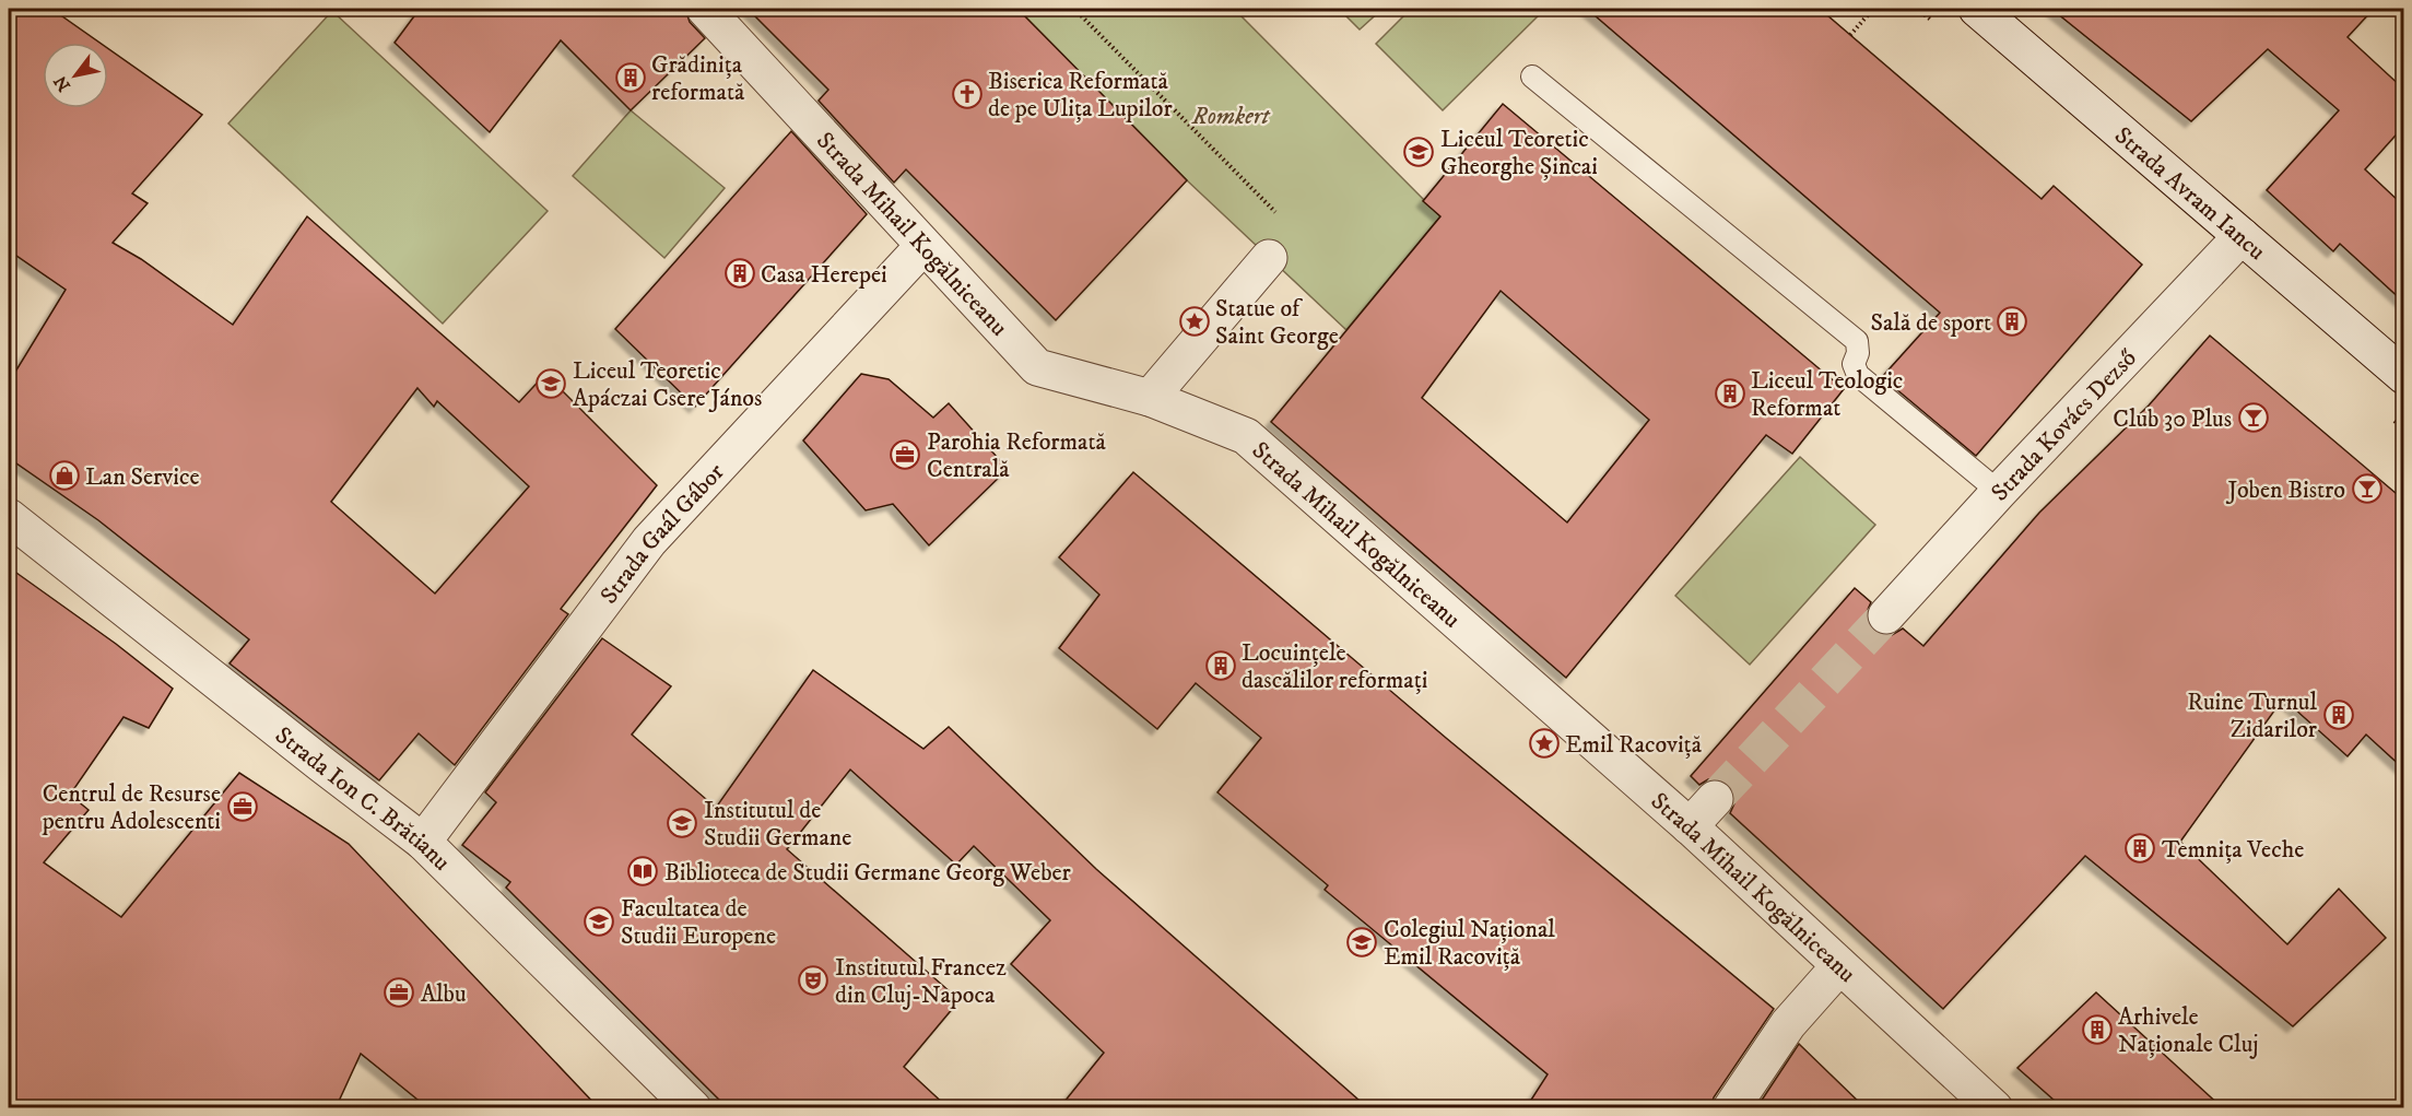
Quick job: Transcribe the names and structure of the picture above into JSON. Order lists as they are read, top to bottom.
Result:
{
  "streets": {
    "street": [
      "Strada Avram Iancu",
      "Strada Mihail Kogălniceanu",
      "Strada Kovács Dezső",
      "Strada Gaál Gábor",
      "Strada Ion C. Brătianu"
    ]
  },
  "crossings": [
    ["Strada Avram Iancu", "Strada Kovács Dezső"],
    ["Strada Mihail Kogălniceanu", "Strada Gaál Gábor"],
    ["Strada Gaál Gábor", "Strada Ion C. Brătianu"]
  ],
  "parks": ["Romkert"],
  "places": {
    "building": [
      "Grădinița reformată",
      "Casa Herepei",
      "Sală de sport",
      "Liceul Teologic Reformat",
      "Locuințele dascălilor reformați",
      "Ruine Turnul Zidarilor",
      "Temnița Veche",
      "Arhivele Naționale Cluj"
    ],
    "church": ["Biserica Reformată de pe Ulița Lupilor"],
    "school or university": [
      "Liceul Teoretic Gheorghe Șincai",
      "Liceul Teoretic Apáczai Csere János",
      "Institutul de Studii Germane",
      "Facultatea de Studii Europene",
      "Colegiul Național Emil Racoviță"
    ],
    "place": ["Statue of Saint George", "Emil Racoviță"],
    "bar": ["Club 30 Plus", "Joben Bistro"],
    "office": ["Parohia Reformată Centrală", "Centrul de Resurse pentru Adolescenti", "Albu"],
    "shop": ["Lan Service"],
    "library": ["Biblioteca de Studii Germane Georg Weber"],
    "theatre": ["Institutul Francez din Cluj-Napoca"]
  },
  "north": "bottom left"
}
